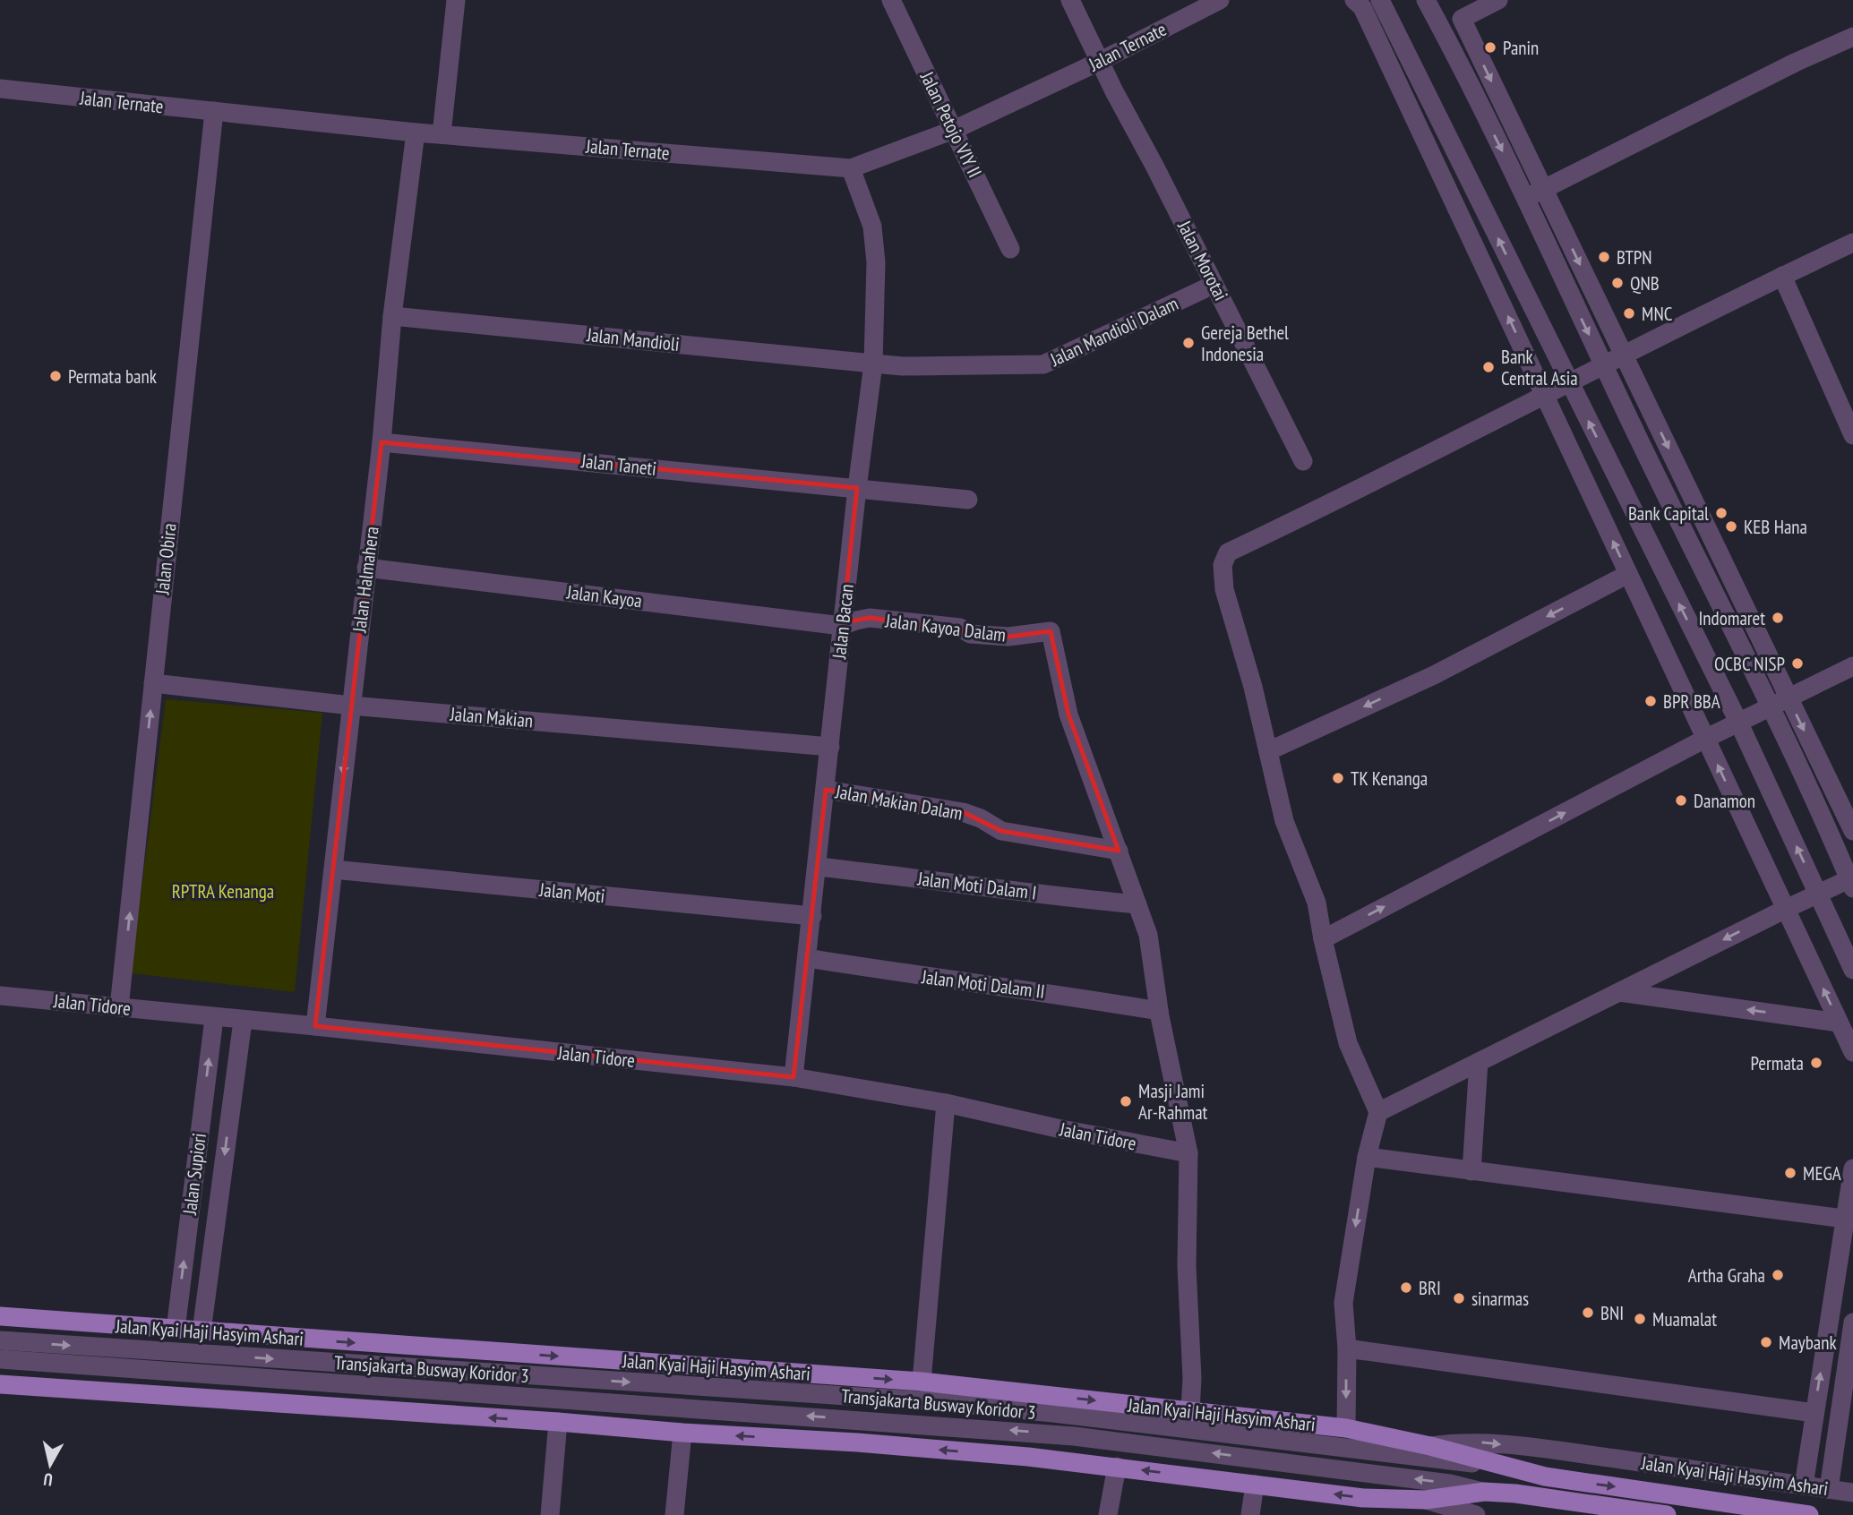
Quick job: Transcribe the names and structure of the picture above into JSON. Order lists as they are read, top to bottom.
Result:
{
  "streets": {
    "main road": ["Jalan Kyai Haji Hasyim Ashari"],
    "street": [
      "Jalan Ternate",
      "Jalan Petojo VIY II",
      "Jalan Morotai",
      "Jalan Mandioli Dalam",
      "Jalan Mandioli",
      "Jalan Taneti",
      "Jalan Obira",
      "Jalan Halmahera",
      "Jalan Kayoa",
      "Jalan Bacan",
      "Jalan Kayoa Dalam",
      "Jalan Makian",
      "Jalan Makian Dalam",
      "Jalan Moti Dalam I",
      "Jalan Moti",
      "Jalan Moti Dalam II",
      "Jalan Tidore",
      "Jalan Supiori",
      "Transjakarta Busway Koridor 3"
    ]
  },
  "crossings": [
    ["Jalan Ternate", "Jalan Petojo VIY II"],
    ["Jalan Ternate", "Jalan Morotai"],
    ["Jalan Ternate", "Jalan Obira"],
    ["Jalan Ternate", "Jalan Halmahera"],
    ["Jalan Ternate", "Jalan Bacan"],
    ["Jalan Mandioli Dalam", "Jalan Mandioli"],
    ["Jalan Mandioli Dalam", "Jalan Bacan"],
    ["Jalan Mandioli", "Jalan Halmahera"],
    ["Jalan Mandioli", "Jalan Bacan"],
    ["Jalan Taneti", "Jalan Halmahera"],
    ["Jalan Taneti", "Jalan Bacan"],
    ["Jalan Obira", "Jalan Makian"],
    ["Jalan Obira", "Jalan Tidore"],
    ["Jalan Halmahera", "Jalan Kayoa"],
    ["Jalan Halmahera", "Jalan Makian"],
    ["Jalan Halmahera", "Jalan Moti"],
    ["Jalan Halmahera", "Jalan Tidore"],
    ["Jalan Kayoa", "Jalan Bacan"],
    ["Jalan Kayoa", "Jalan Kayoa Dalam"],
    ["Jalan Bacan", "Jalan Kayoa Dalam"],
    ["Jalan Bacan", "Jalan Makian"],
    ["Jalan Bacan", "Jalan Makian Dalam"],
    ["Jalan Bacan", "Jalan Moti Dalam I"],
    ["Jalan Bacan", "Jalan Moti"],
    ["Jalan Bacan", "Jalan Moti Dalam II"],
    ["Jalan Bacan", "Jalan Tidore"],
    ["Jalan Kayoa Dalam", "Jalan Makian Dalam"],
    ["Jalan Tidore", "Jalan Supiori"],
    ["Jalan Supiori", "Jalan Kyai Haji Hasyim Ashari"],
    ["Jalan Kyai Haji Hasyim Ashari", "Transjakarta Busway Koridor 3"]
  ],
  "one_way": ["Jalan Obira"],
  "parks": ["RPTRA Kenanga"],
  "places": [
    "Panin",
    "BTPN",
    "QNB",
    "MNC",
    "Gereja Bethel Indonesia",
    "Bank Central Asia",
    "Permata bank",
    "Bank Capital",
    "KEB Hana",
    "Indomaret",
    "OCBC NISP",
    "BPR BBA",
    "TK Kenanga",
    "Danamon",
    "Permata",
    "Masji Jami Ar-Rahmat",
    "MEGA",
    "Artha Graha",
    "BRI",
    "sinarmas",
    "BNI",
    "Muamalat",
    "Maybank"
  ],
  "north": "bottom"
}
